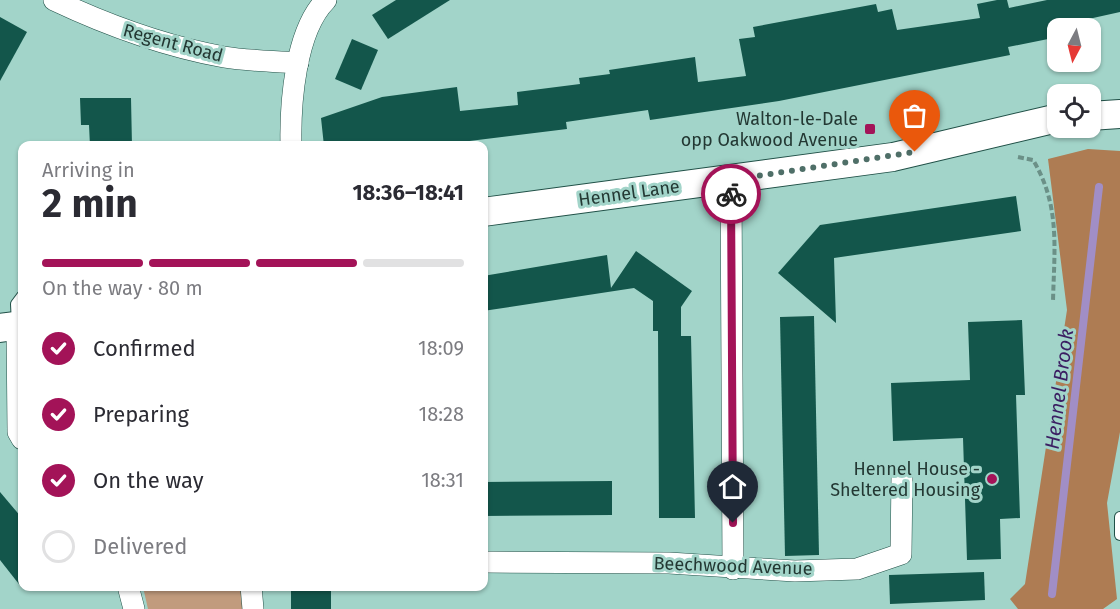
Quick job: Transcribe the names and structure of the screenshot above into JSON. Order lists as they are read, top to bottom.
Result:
{
  "streets": {
    "main road": ["Hennel Lane"],
    "street": ["Regent Road", "Beechwood Avenue"]
  },
  "water": ["Hennel Brook"],
  "places": {
    "transit": ["Walton-le-Dale opp Oakwood Avenue"],
    "other": ["Hennel House - Sheltered Housing"]
  },
  "north": "bottom",
  "page": {
    "heading": ["2 min", "Arriving in", "18:36–18:41"],
    "bar": "On the way · 80 m",
    "list": [
      ["Confirmed", "18:09"],
      ["Preparing", "18:28"],
      ["On the way", "18:31"],
      "Delivered"
    ]
  }
}
